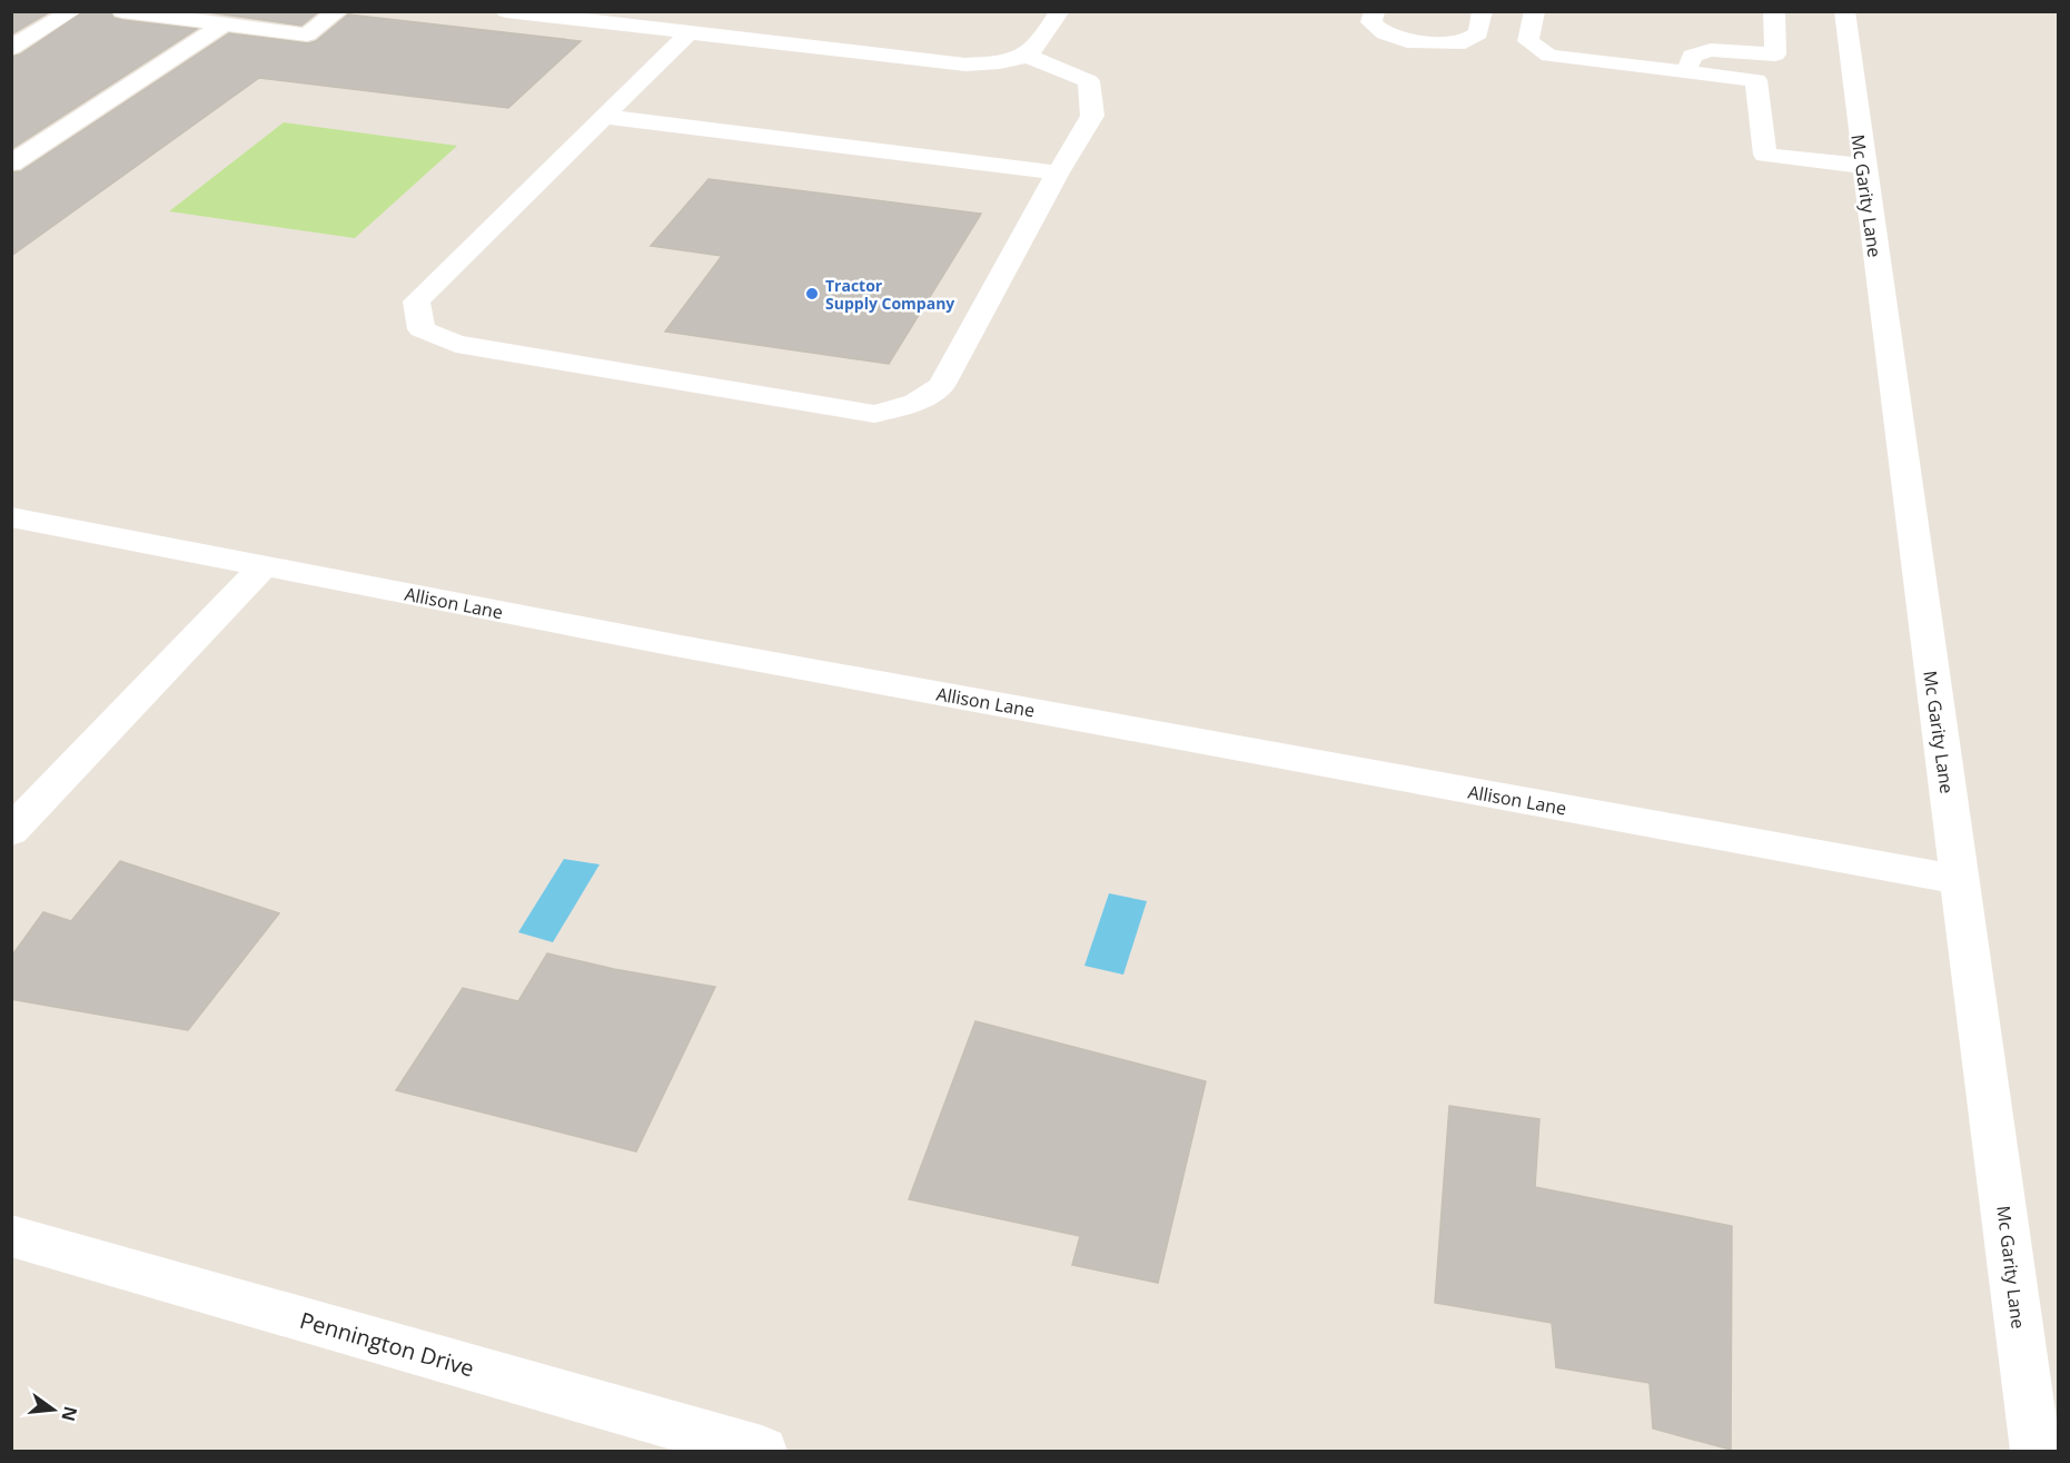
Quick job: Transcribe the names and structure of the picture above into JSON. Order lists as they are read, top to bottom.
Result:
{
  "streets": {
    "street": ["Mc Garity Lane", "Allison Lane", "Pennington Drive"]
  },
  "crossings": [
    ["Mc Garity Lane", "Allison Lane"]
  ],
  "places": ["Tractor Supply Company"],
  "north": "right"
}
